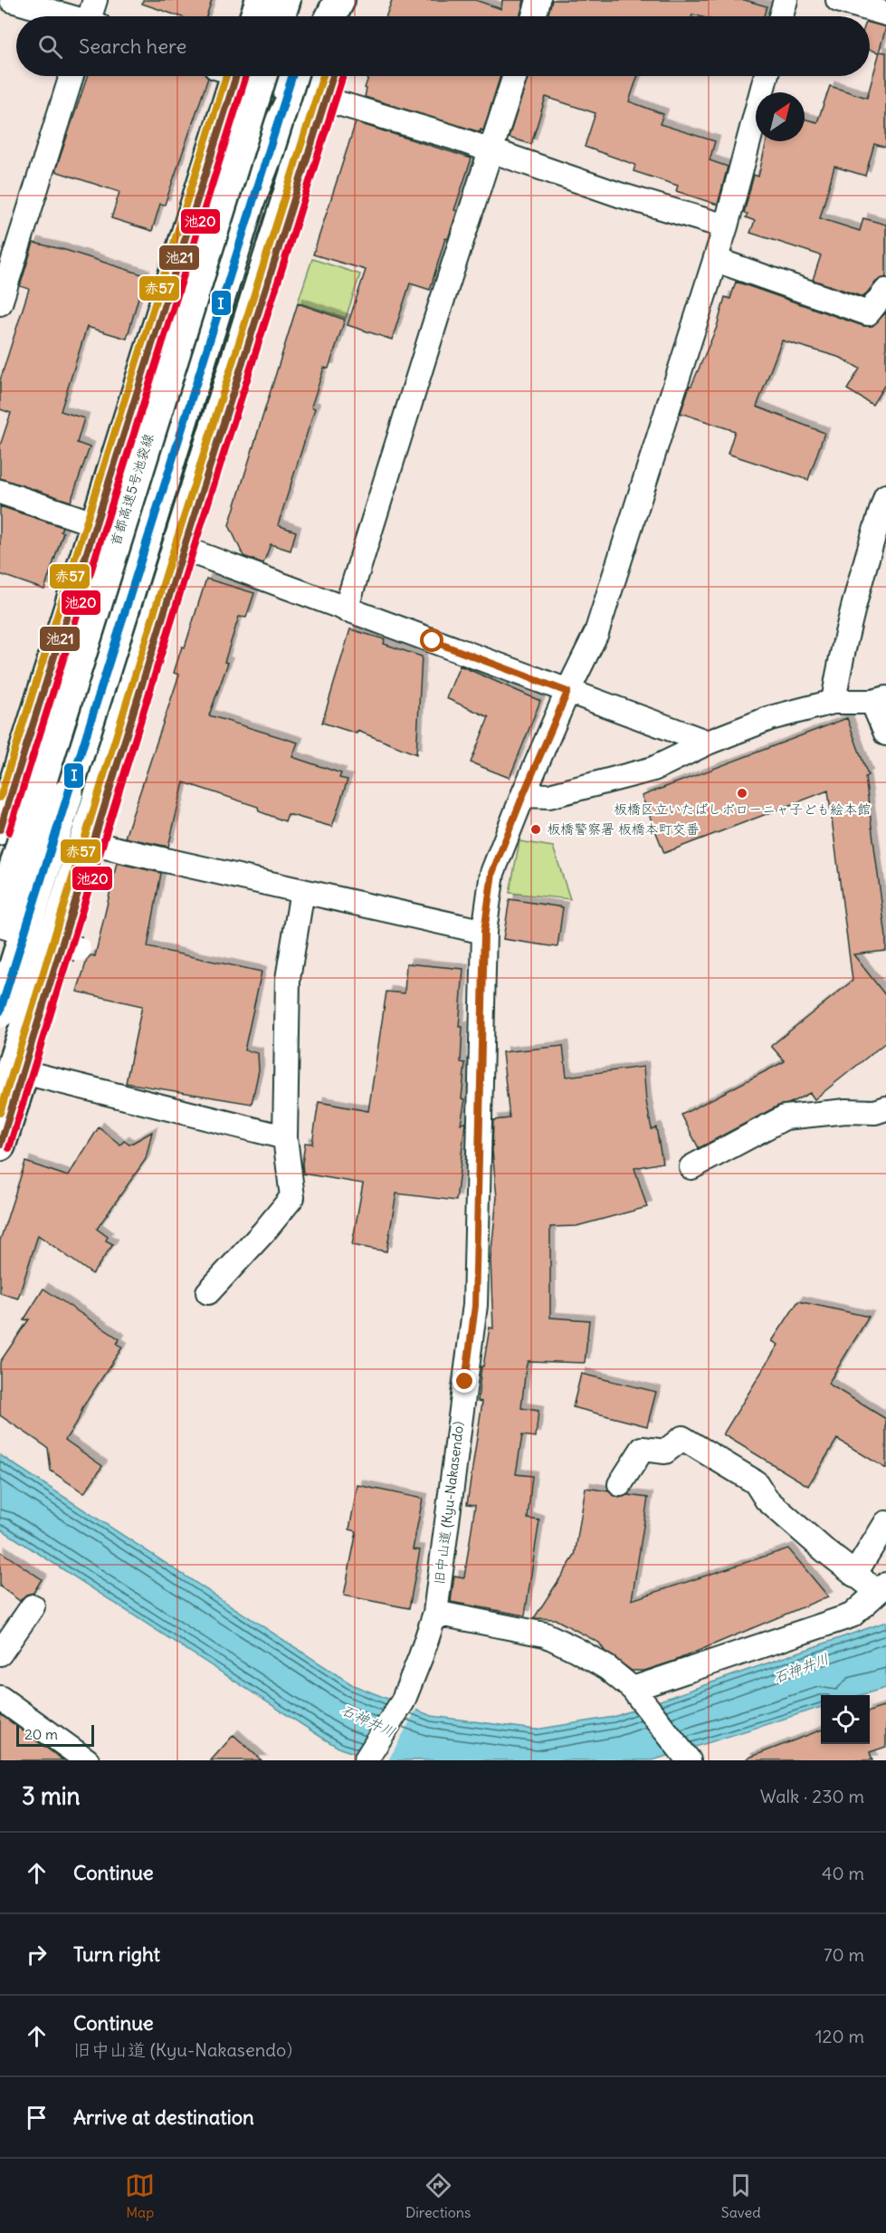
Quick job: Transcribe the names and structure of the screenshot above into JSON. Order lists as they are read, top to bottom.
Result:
{
  "streets": {
    "highway": ["首都高速5号池袋線"],
    "street": ["旧中山道 (Kyu-Nakasendo）"]
  },
  "water": ["石神井川"],
  "places": ["板橋区立いたばしボローニャ子ども絵本館", "板橋警察署 板橋本町交番"],
  "lines": [
    "transit line I",
    "transit line 池21",
    "transit line 池20",
    "transit line 赤57"
  ],
  "scale_bar": "20 m",
  "north": "top right",
  "page": {
    "search": "Search here",
    "scale": "20 m",
    "heading": ["3 min", "Walk · 230 m"],
    "list": [
      ["Continue", "40 m"],
      ["Turn right", "70 m"],
      ["Continue", "旧中山道 (Kyu-Nakasendo）", "120 m"],
      "Arrive at destination"
    ],
    "nav": ["Map", "Directions", "Saved"]
  }
}
